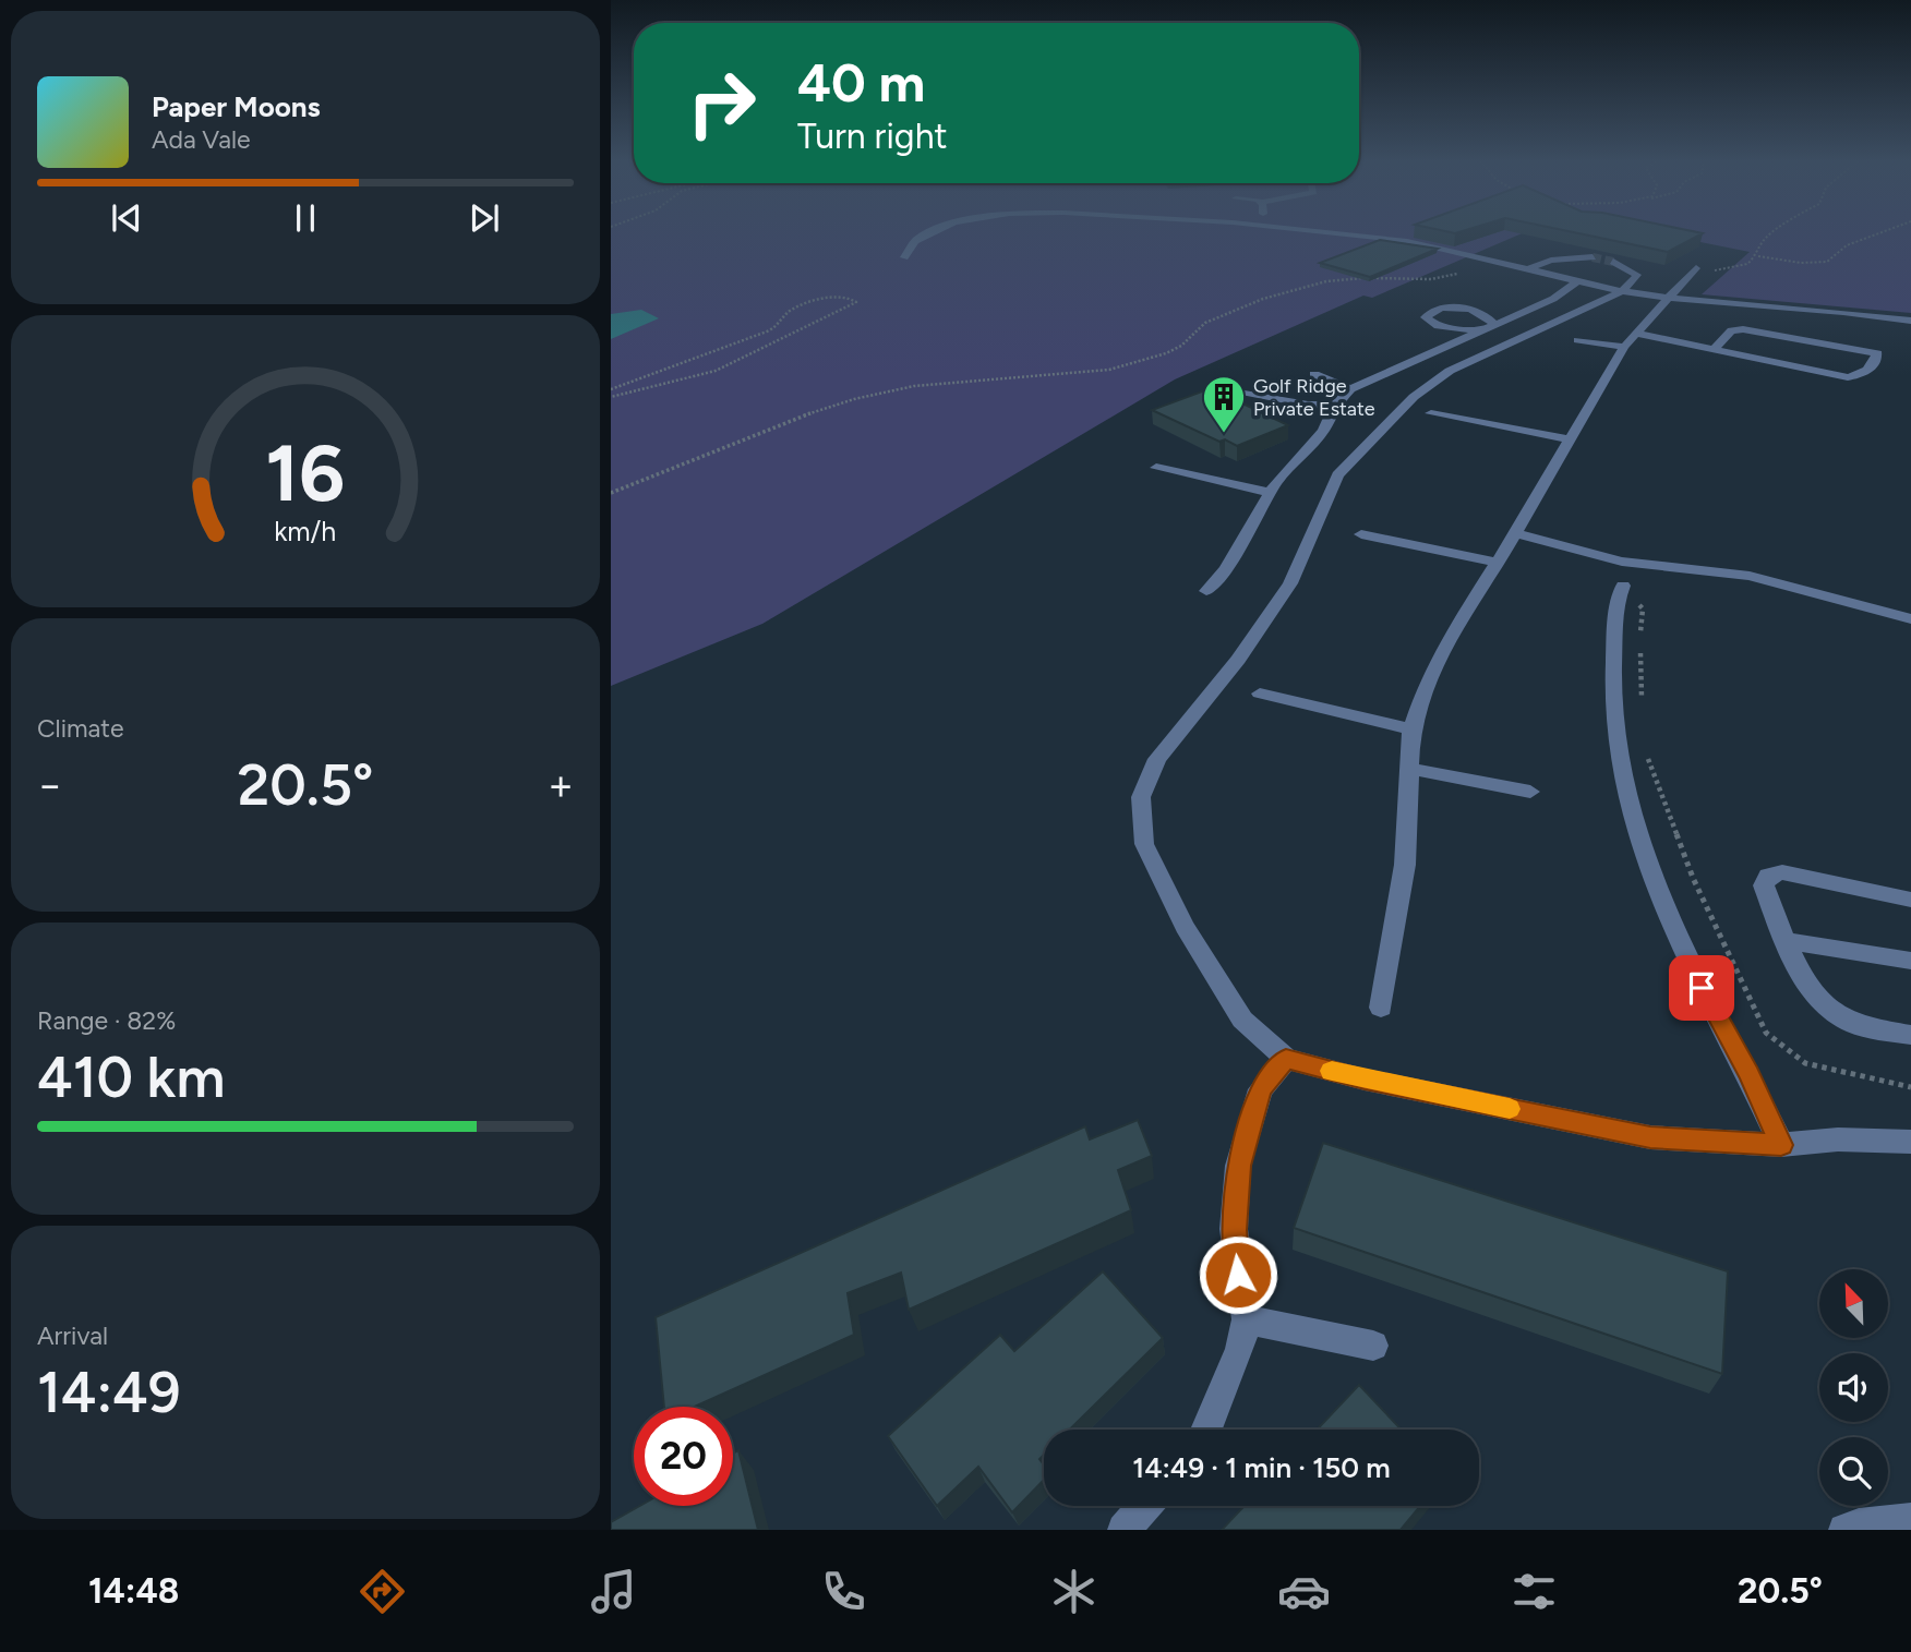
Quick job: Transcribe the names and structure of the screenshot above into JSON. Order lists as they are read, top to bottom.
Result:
{
  "places": {
    "building": ["Golf Ridge Private Estate"]
  },
  "north": "top left",
  "page": {
    "turn": ["40 m", "Turn right"],
    "song": ["Paper Moons", "Ada Vale"],
    "tile": [
      "Climate",
      ["Range · 82%", "410 km"],
      ["Arrival", "14:49"]
    ],
    "heat": ["−", "20.5°", "+"],
    "limit": "20",
    "trip": "14:49 · 1 min · 150 m",
    "tabs": ["14:48", "20.5°"],
    "gauge": ["16", "km/h"]
  }
}
